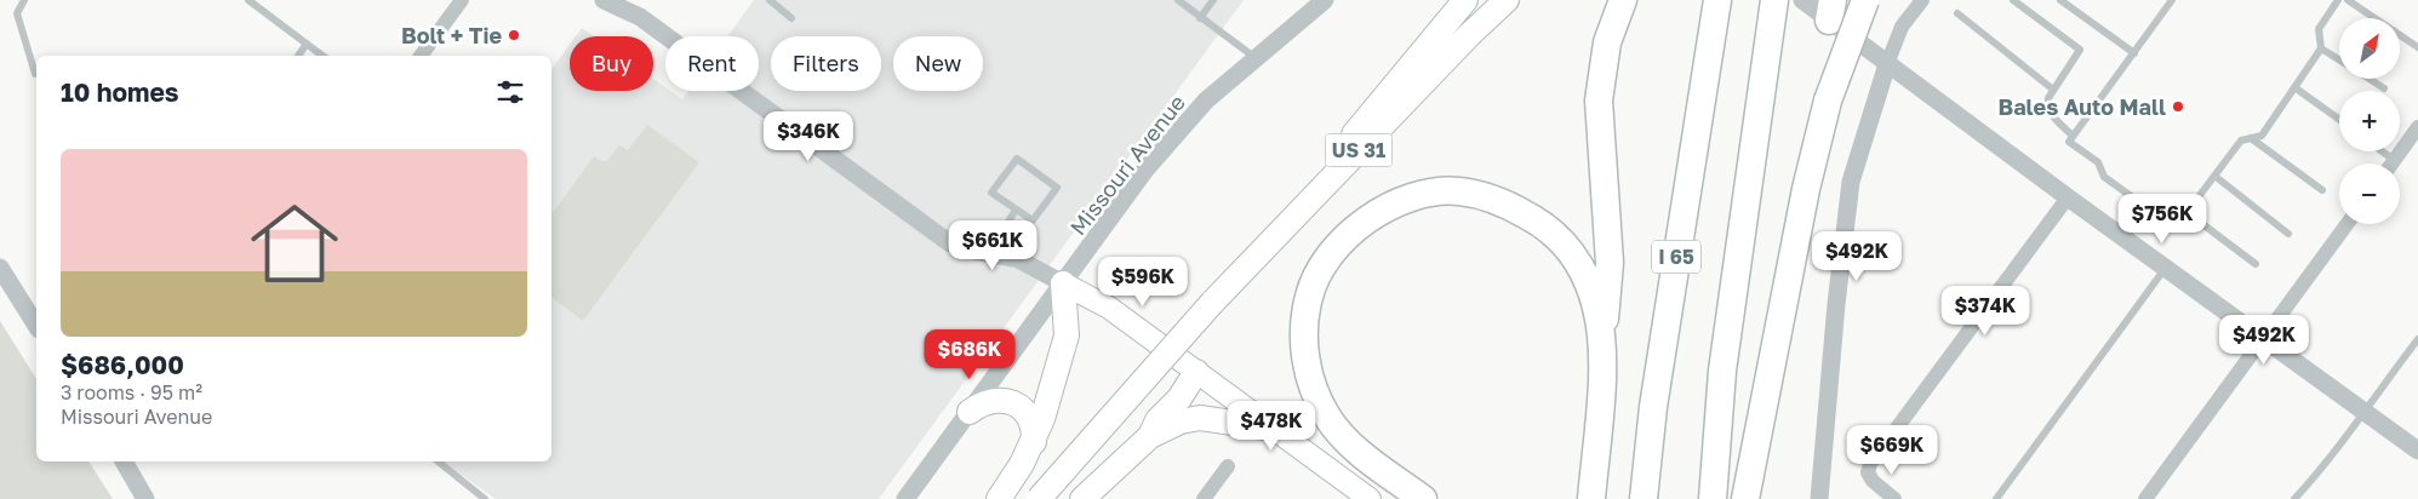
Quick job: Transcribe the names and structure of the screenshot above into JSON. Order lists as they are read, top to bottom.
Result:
{
  "streets": {
    "highway": ["I 65"],
    "main road": ["US 31"],
    "street": ["Missouri Avenue"]
  },
  "places": ["Bolt + Tie", "Bales Auto Mall"],
  "north": "top right",
  "page": {
    "map_buttons": ["+", "−"],
    "chip": [
      "Buy",
      "Rent",
      "Filters",
      "New"
    ],
    "heading": "10 homes",
    "price": [
      "$346K",
      "$756K",
      "$661K",
      "$492K",
      "$596K",
      "$374K",
      "$492K",
      "$686K",
      "$478K",
      "$669K"
    ],
    "list": [
      {
        "name": "$686,000",
        "note": "3 rooms · 95 m² · Missouri Avenue"
      }
    ]
  }
}
